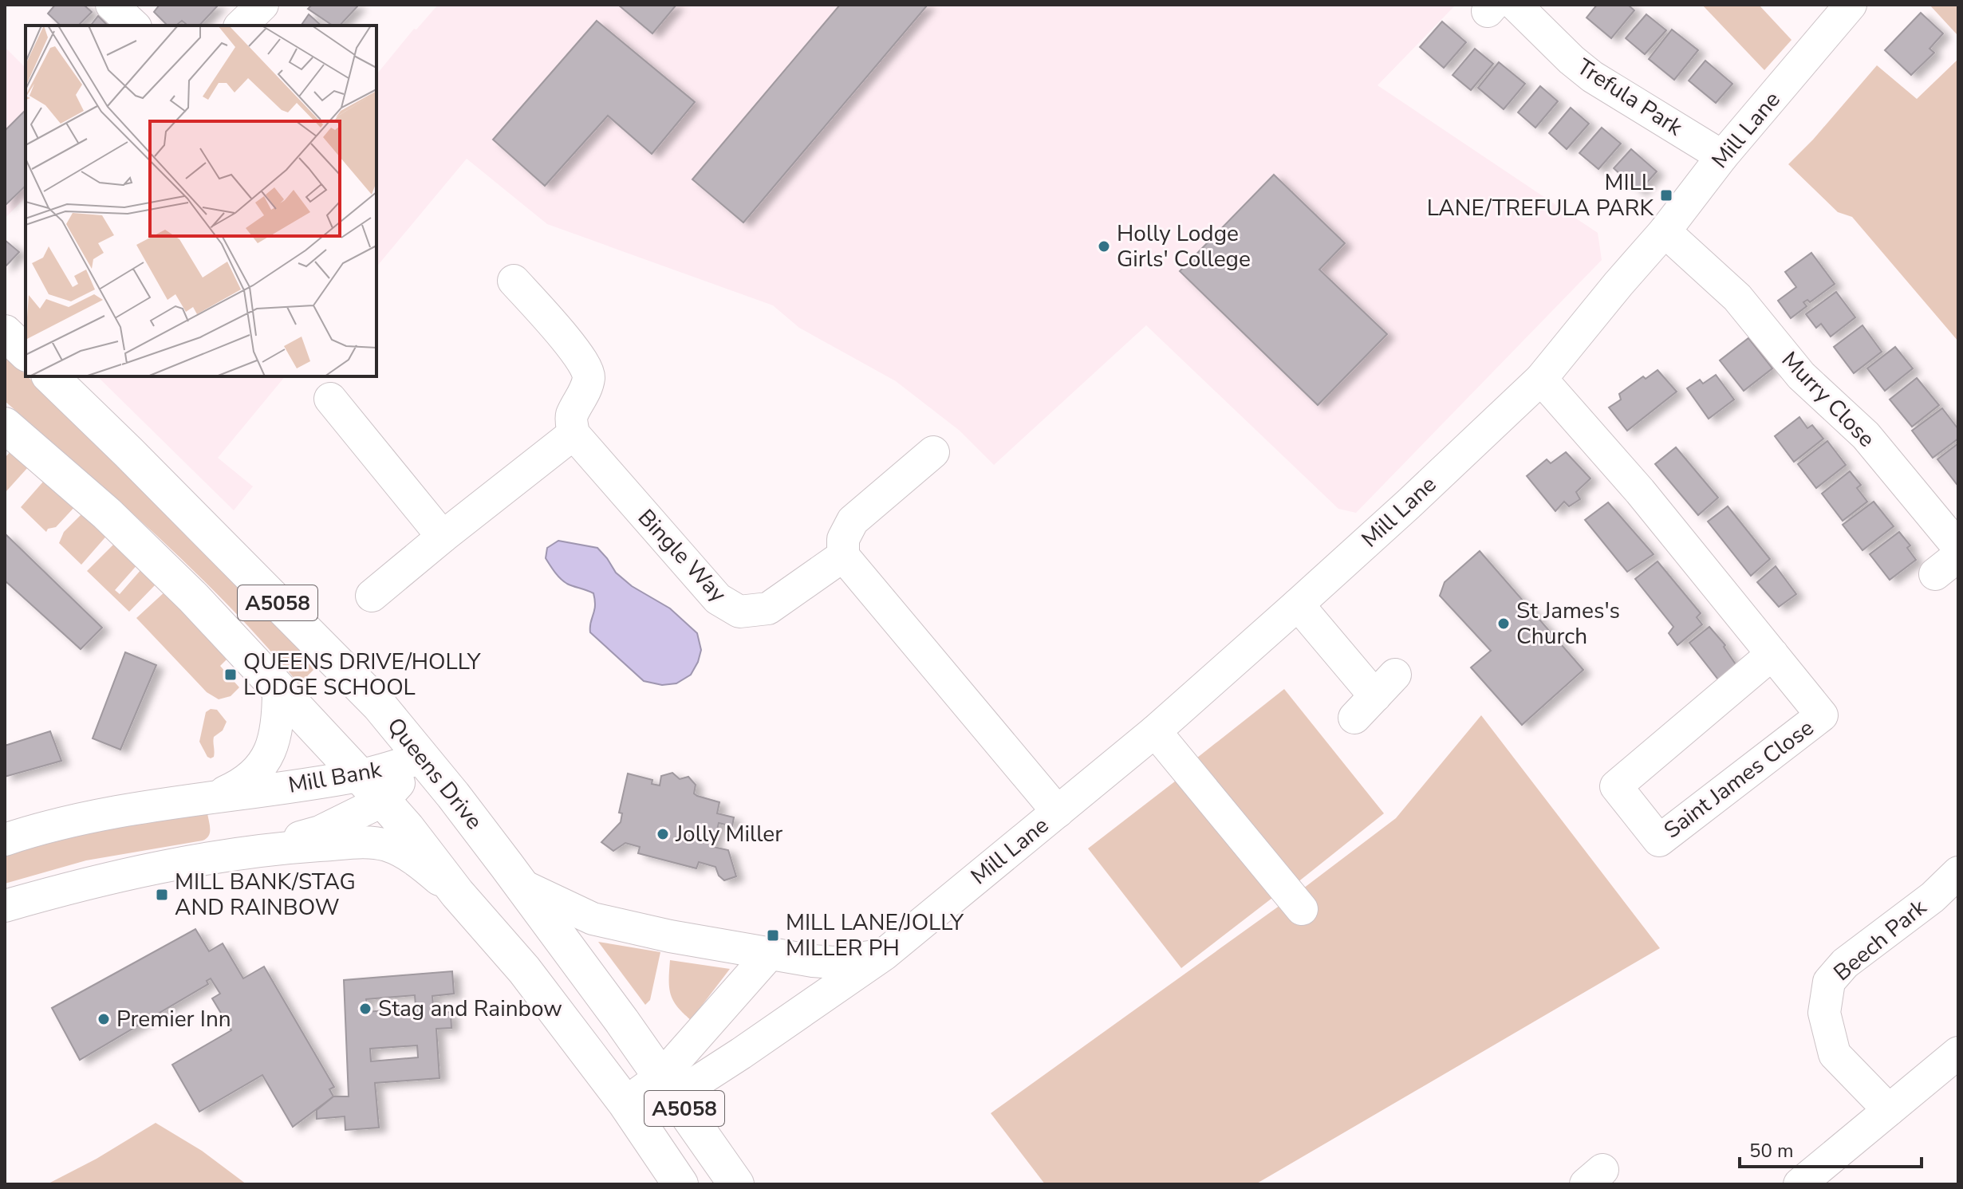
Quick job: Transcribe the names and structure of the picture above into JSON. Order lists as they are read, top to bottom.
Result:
{
  "streets": {
    "highway": ["A5058", "Queens Drive"],
    "street": [
      "Trefula Park",
      "Mill Lane",
      "Murry Close",
      "Bingle Way",
      "Mill Bank",
      "Saint James Close",
      "Beech Park"
    ]
  },
  "crossings": [
    ["Trefula Park", "Mill Lane"],
    ["Mill Lane", "Murry Close"],
    ["Mill Lane", "A5058"],
    ["Mill Lane", "Queens Drive"],
    ["Mill Lane", "Saint James Close"],
    ["A5058", "Mill Bank"],
    ["Queens Drive", "Mill Bank"]
  ],
  "places": {
    "transit": [
      "MILL LANE/TREFULA PARK",
      "QUEENS DRIVE/HOLLY LODGE SCHOOL",
      "MILL BANK/STAG AND RAINBOW",
      "MILL LANE/JOLLY MILLER PH"
    ],
    "other": [
      "Holly Lodge Girls' College",
      "St James's Church",
      "Jolly Miller",
      "Stag and Rainbow",
      "Premier Inn"
    ]
  },
  "scale_bar": "50 m"
}
